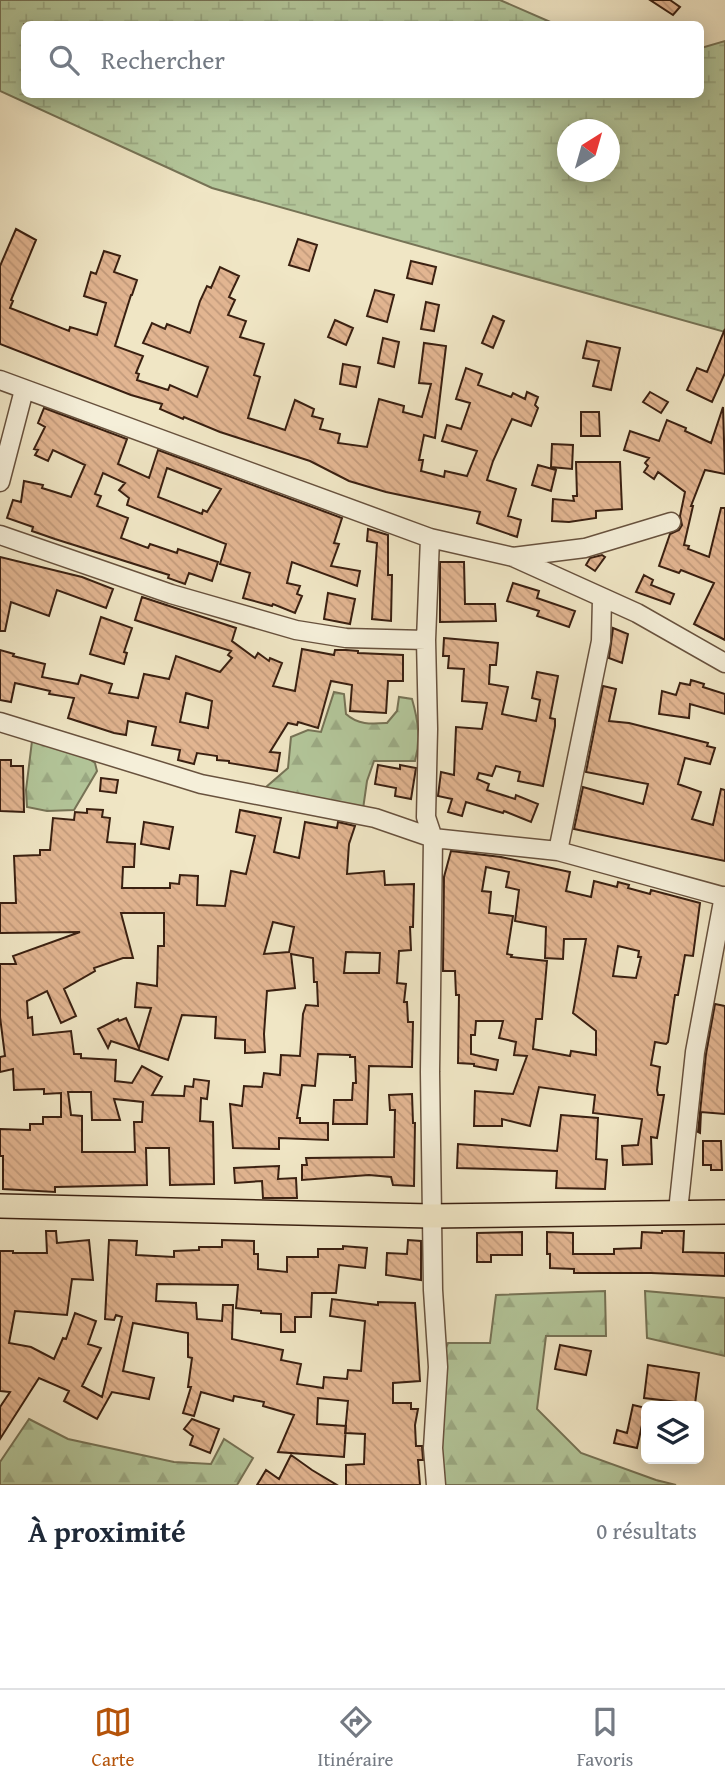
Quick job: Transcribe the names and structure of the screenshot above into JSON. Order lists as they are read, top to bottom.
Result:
{
  "north": "top right",
  "page": {
    "search": "Rechercher",
    "heading": ["À proximité", "0 résultats"],
    "nav": ["Carte", "Itinéraire", "Favoris"]
  }
}
